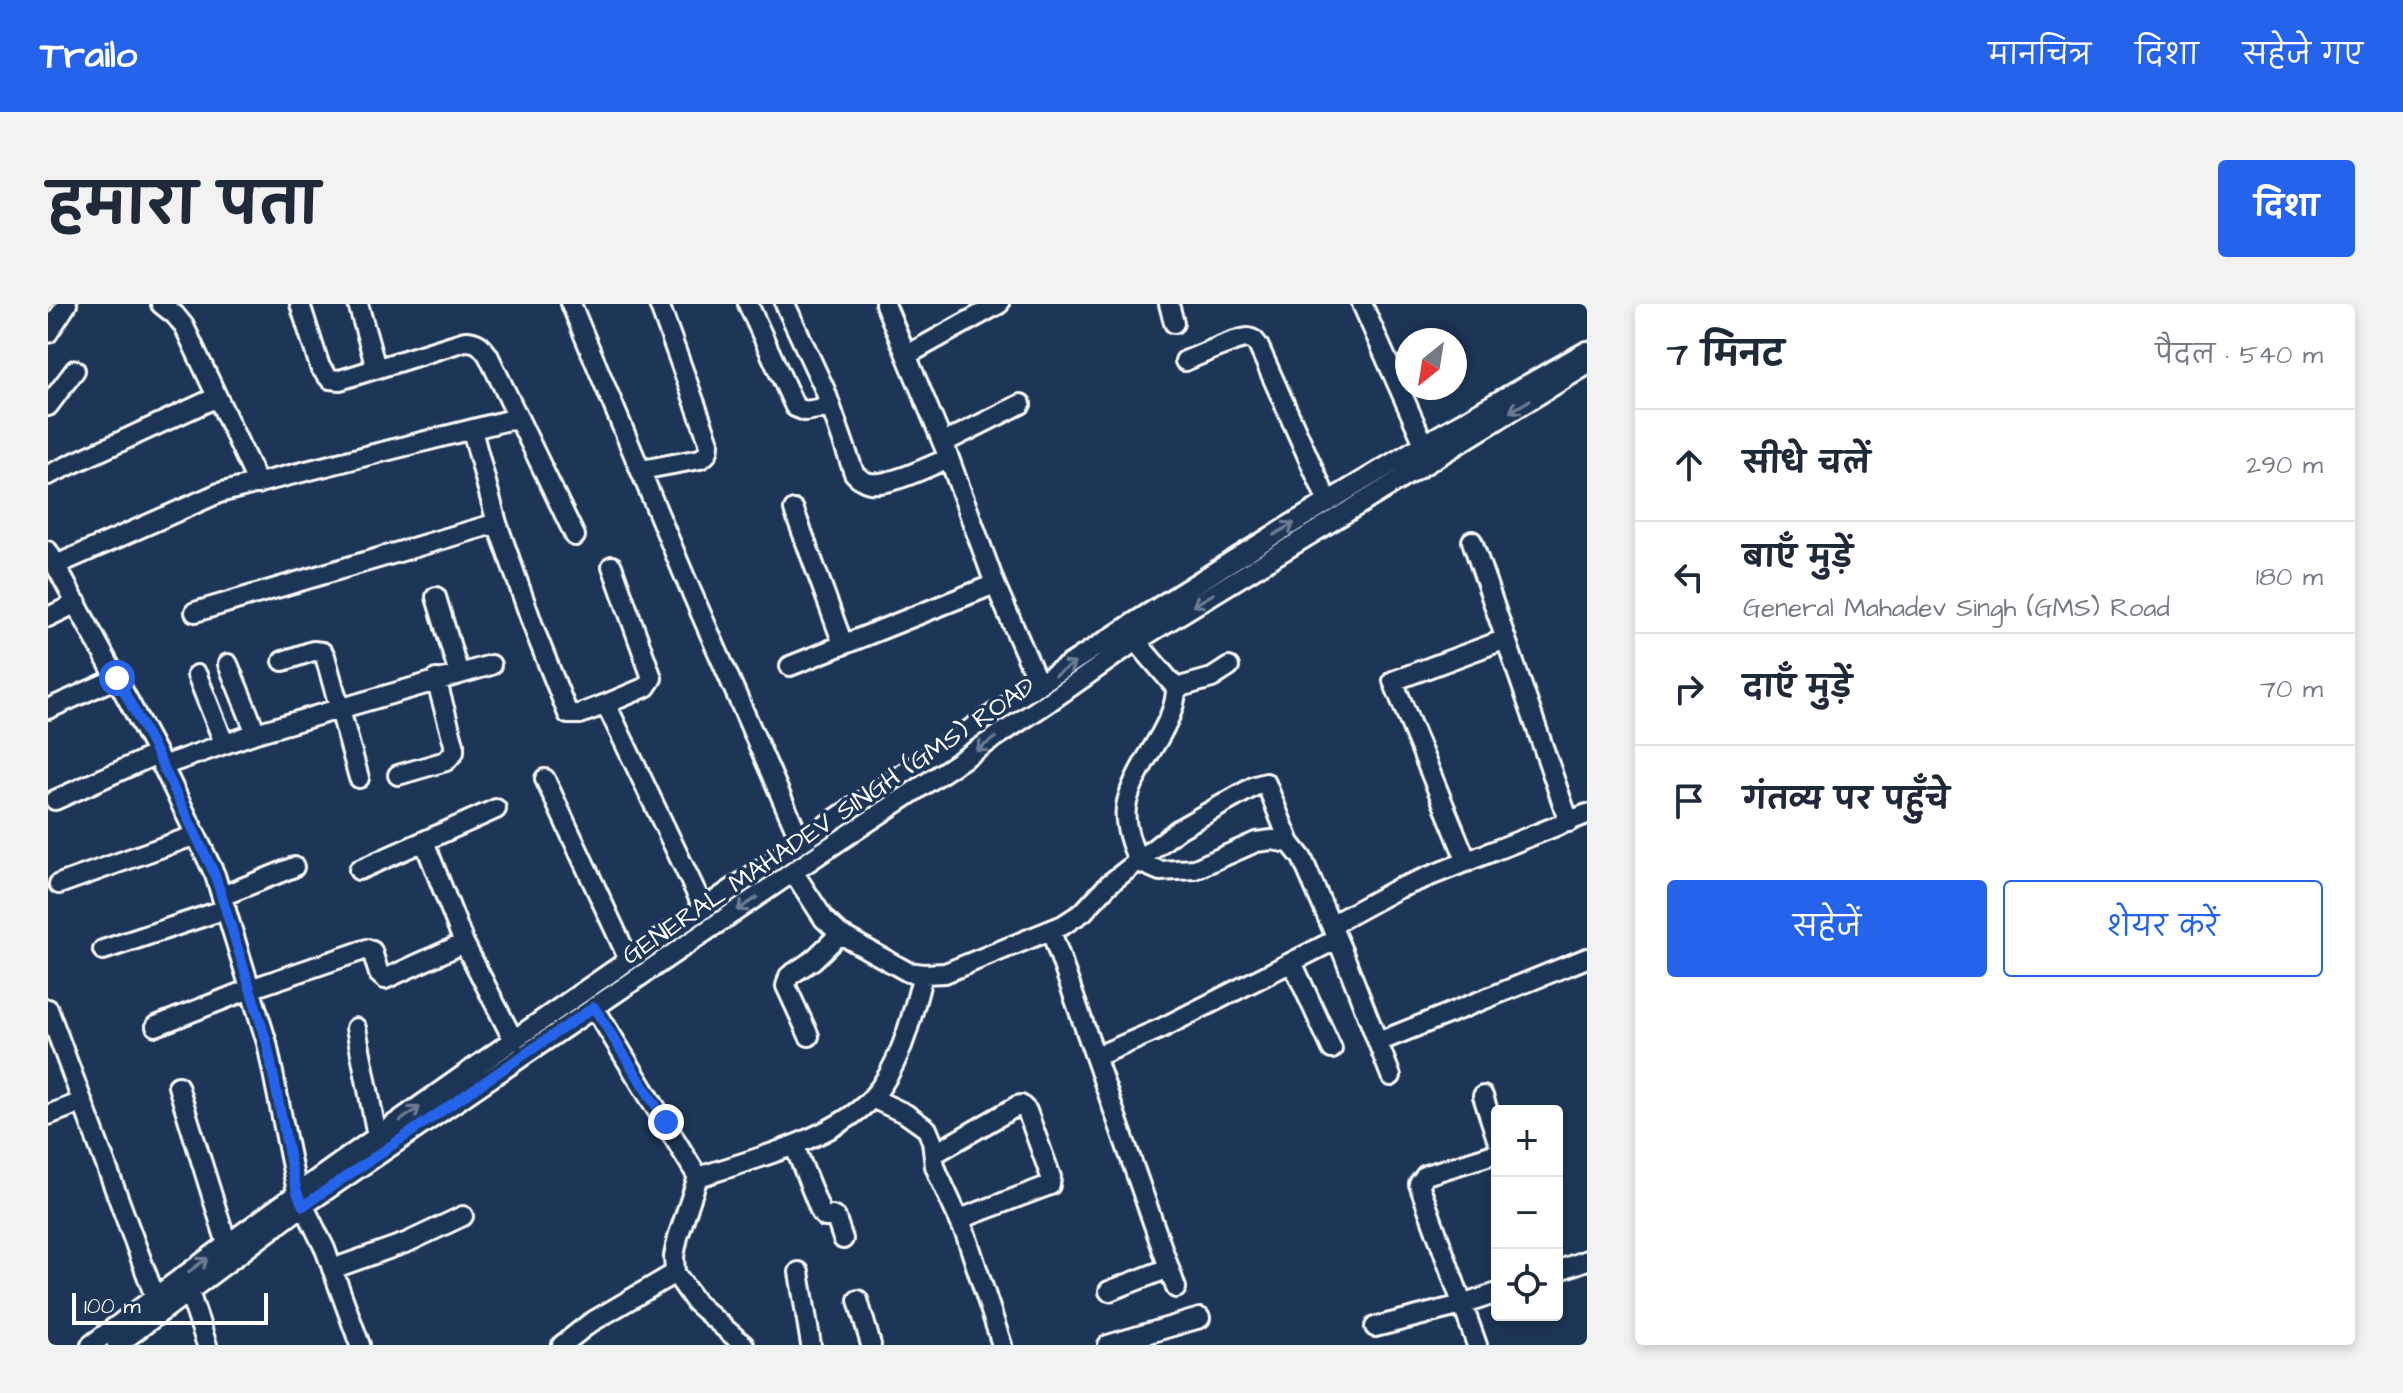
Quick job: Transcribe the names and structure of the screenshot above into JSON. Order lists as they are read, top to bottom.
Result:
{
  "streets": {
    "street": ["GENERAL MAHADEV SINGH (GMS) ROAD"]
  },
  "scale_bar": "100 m",
  "north": "bottom left",
  "page": {
    "header": "Trailo",
    "nav": ["मानचित्र", "दिशा", "सहेजे गए"],
    "title": "हमारा पता",
    "buttons": [
      "दिशा",
      ["सहेजें", "शेयर करें"]
    ],
    "heading": ["7 मिनट", "पैदल · 540 m"],
    "list": [
      ["सीधे चलें", "290 m"],
      ["बाएँ मुड़ें", "General Mahadev Singh (GMS) Road", "180 m"],
      ["दाएँ मुड़ें", "70 m"],
      "गंतव्य पर पहुँचे"
    ],
    "map_buttons": ["+", "−"],
    "scale": "100 m"
  }
}
